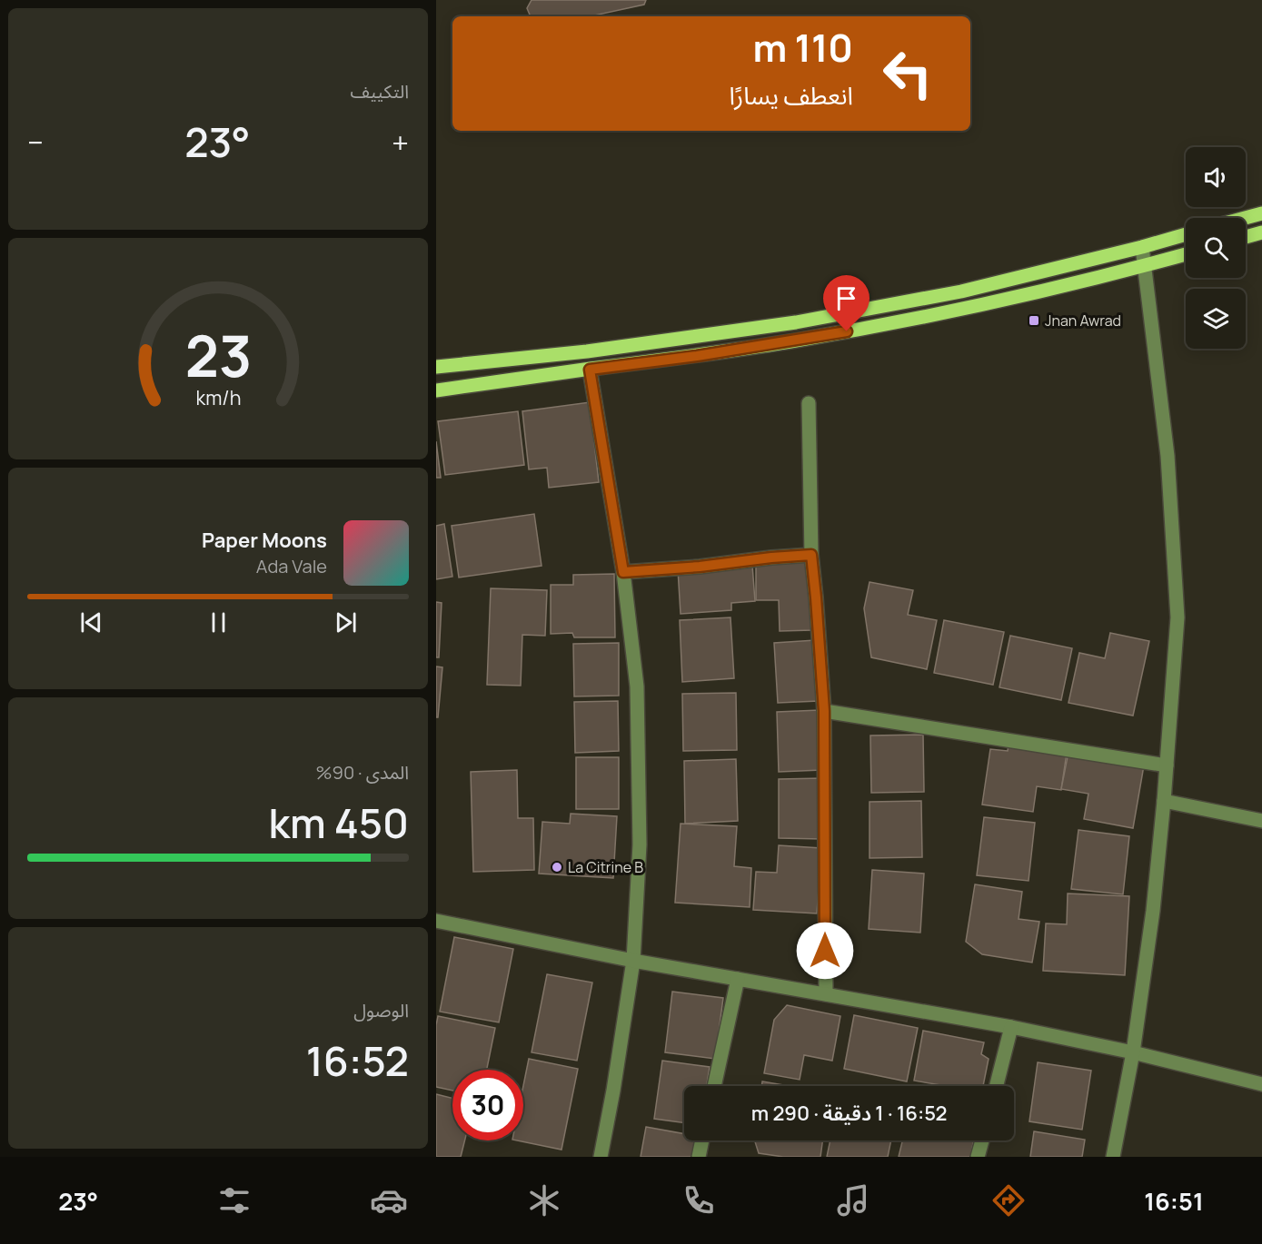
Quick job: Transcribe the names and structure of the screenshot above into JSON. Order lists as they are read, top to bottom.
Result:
{
  "places": {
    "transit": ["Jnan Awrad"],
    "other": ["La Citrine B"]
  },
  "page": {
    "tile": [
      "التكييف",
      ["المدى · 90%", "450 km"],
      ["الوصول", "16:52"]
    ],
    "turn": ["110 m", "انعطف يسارًا"],
    "heat": ["−", "23°", "+"],
    "song": ["Paper Moons", "Ada Vale"],
    "limit": "30",
    "trip": "16:52 · 1 دقيقة · 290 m",
    "tabs": ["16:51", "23°"],
    "gauge": ["23", "km/h"]
  }
}
